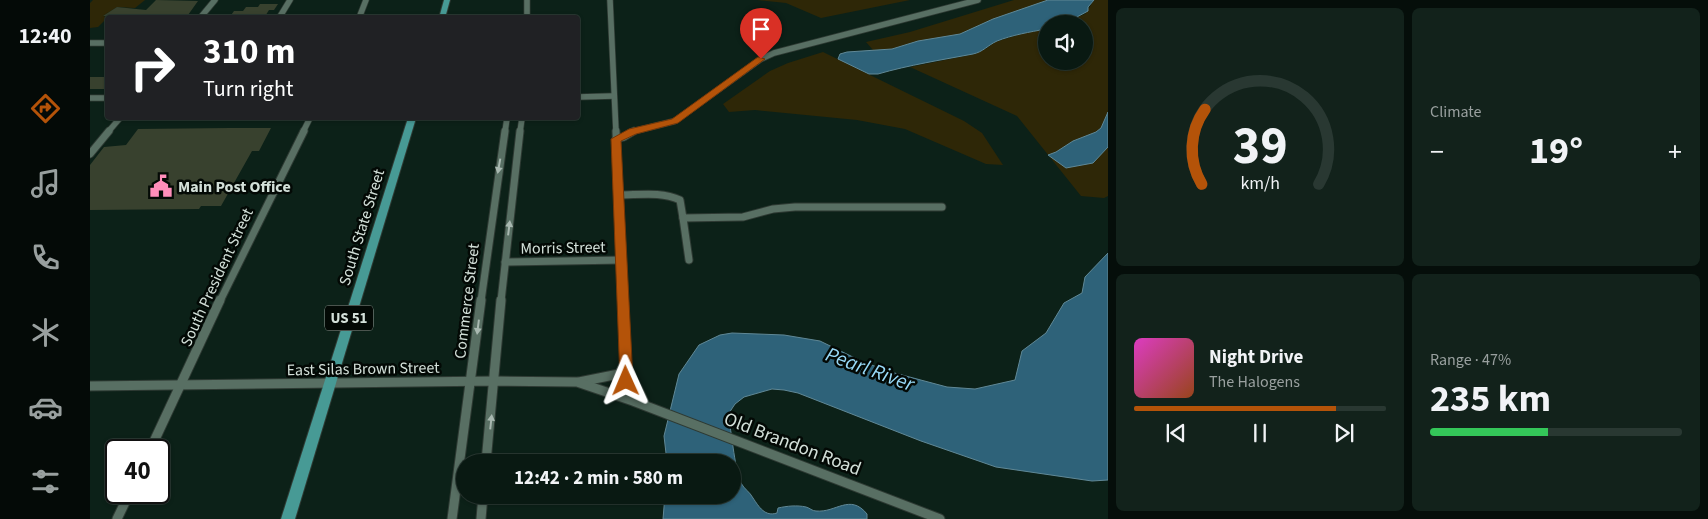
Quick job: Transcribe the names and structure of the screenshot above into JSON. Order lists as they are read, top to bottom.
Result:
{
  "streets": {
    "main road": ["South State Street", "US 51"],
    "street": [
      "Morris Street",
      "South President Street",
      "Commerce Street",
      "East Silas Brown Street",
      "Old Brandon Road"
    ]
  },
  "crossings": [
    ["South State Street", "East Silas Brown Street"],
    ["Morris Street", "Commerce Street"],
    ["South President Street", "East Silas Brown Street"],
    ["Commerce Street", "East Silas Brown Street"],
    ["East Silas Brown Street", "Old Brandon Road"]
  ],
  "water": ["Pearl River"],
  "places": {
    "public building": ["Main Post Office"]
  },
  "page": {
    "tabs": "12:40",
    "tile": [
      "Climate",
      ["Range · 47%", "235 km"]
    ],
    "turn": ["310 m", "Turn right"],
    "heat": ["−", "19°", "+"],
    "song": ["Night Drive", "The Halogens"],
    "limit": "40",
    "trip": "12:42 · 2 min · 580 m",
    "gauge": ["39", "km/h"]
  }
}
